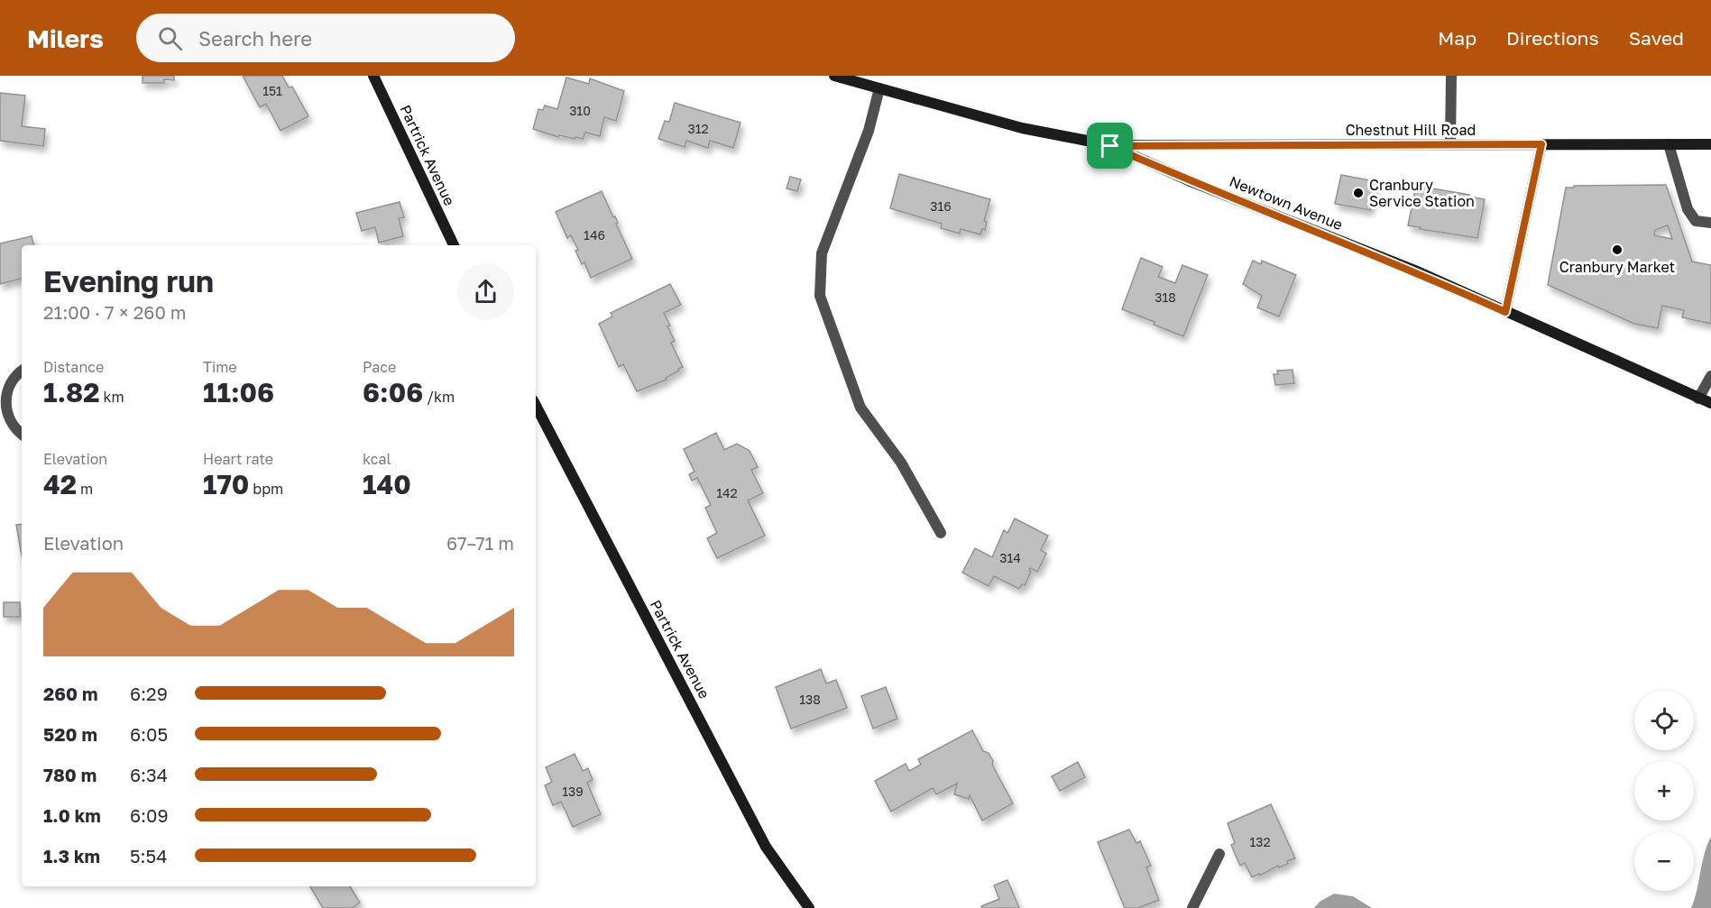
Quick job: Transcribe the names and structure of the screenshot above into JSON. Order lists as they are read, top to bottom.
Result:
{
  "streets": {
    "street": ["Chestnut Hill Road", "Partrick Avenue", "Newtown Avenue"]
  },
  "crossings": [
    ["Chestnut Hill Road", "Newtown Avenue"]
  ],
  "places": ["Cranbury Service Station", "Cranbury Market"],
  "house_numbers": [
    "151",
    "310",
    "312",
    "316",
    "146",
    "318",
    "142",
    "314",
    "138",
    "139",
    "132"
  ],
  "page": {
    "header": "Milers",
    "search": "Search here",
    "nav": ["Map", "Directions", "Saved"],
    "heading": ["Evening run", "21:00 · 7 × 260 m"],
    "stats": [
      ["Distance", "1.82 km"],
      ["Time", "11:06"],
      ["Pace", "6:06 /km"],
      ["Elevation", "42 m"],
      ["Heart rate", "170 bpm"],
      ["kcal", "140"]
    ],
    "chart": ["Elevation", "67–71 m"],
    "list": [
      {
        "name": "260 m",
        "note": "6:29"
      },
      {
        "name": "520 m",
        "note": "6:05"
      },
      {
        "name": "780 m",
        "note": "6:34"
      },
      {
        "name": "1.0 km",
        "note": "6:09"
      },
      {
        "name": "1.3 km",
        "note": "5:54"
      }
    ],
    "map_buttons": ["+", "−"]
  }
}
